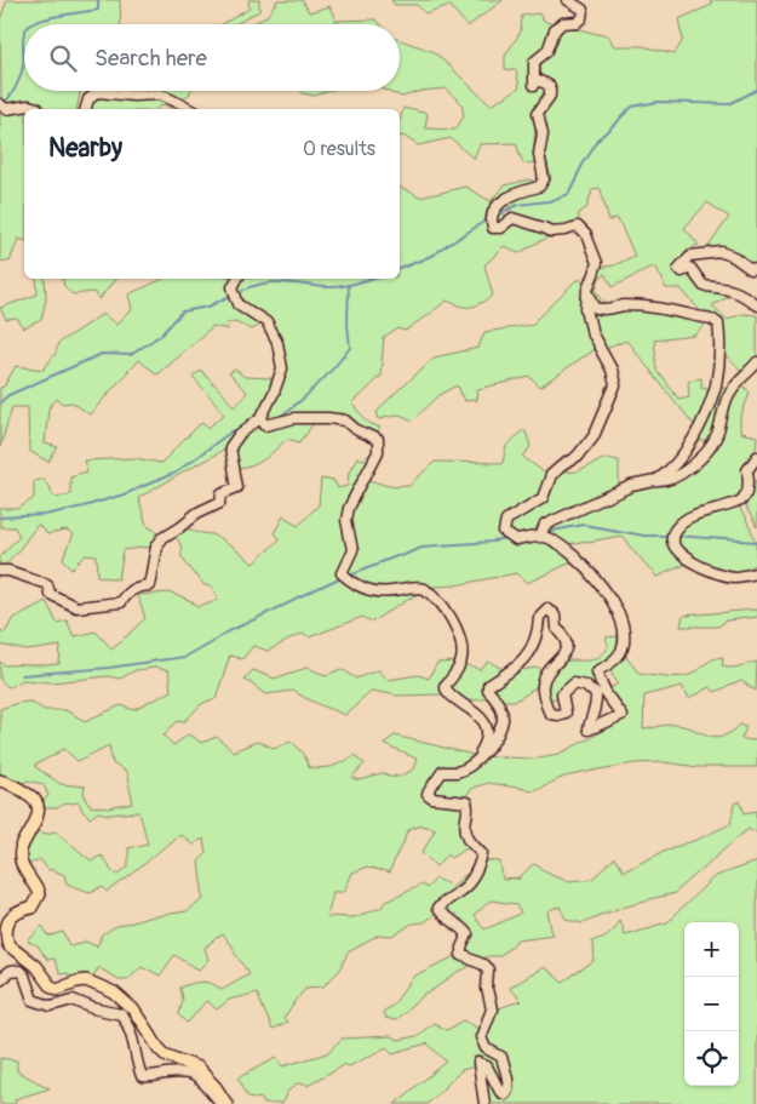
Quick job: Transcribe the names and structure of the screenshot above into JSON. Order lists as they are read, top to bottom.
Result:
{
  "page": {
    "search": "Search here",
    "heading": ["Nearby", "0 results"],
    "map_buttons": ["+", "−"]
  }
}
